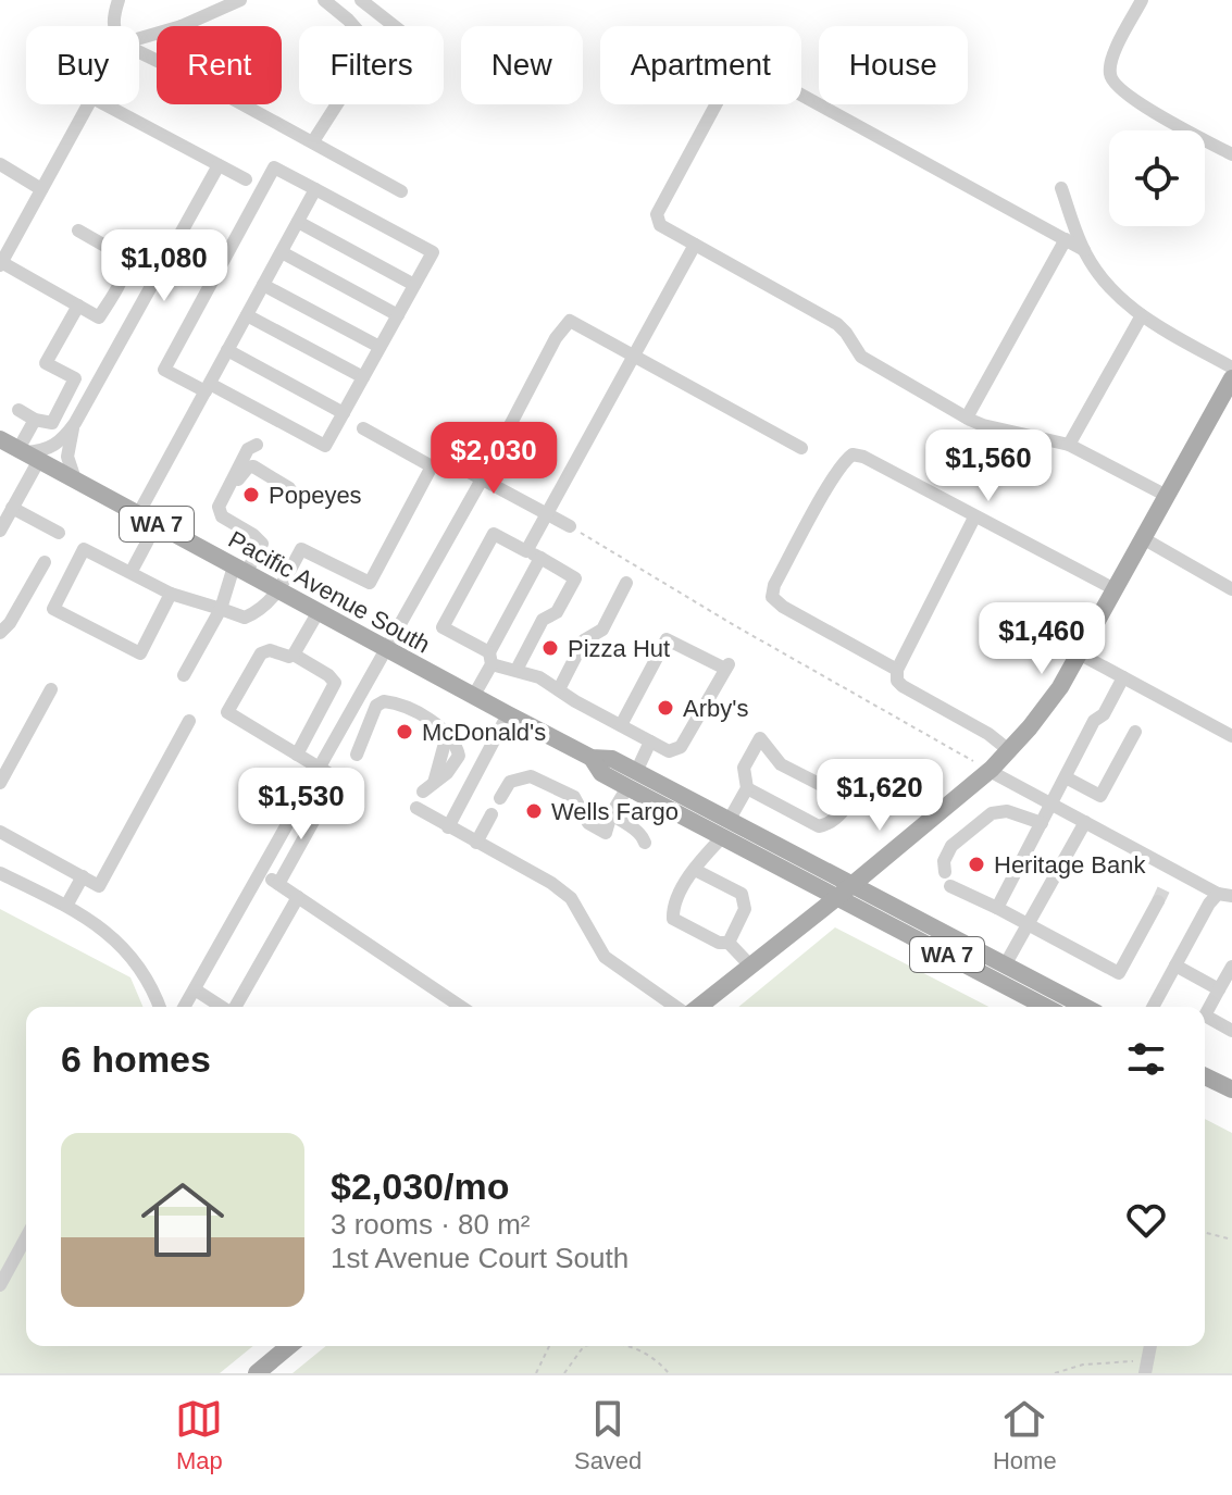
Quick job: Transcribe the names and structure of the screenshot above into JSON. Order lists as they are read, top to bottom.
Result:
{
  "streets": {
    "main road": ["WA 7", "Pacific Avenue South"]
  },
  "places": [
    "Popeyes",
    "Pizza Hut",
    "Arby's",
    "McDonald's",
    "Wells Fargo",
    "Heritage Bank"
  ],
  "page": {
    "chip": [
      "Buy",
      "Rent",
      "Filters",
      "New",
      "Apartment",
      "House"
    ],
    "price": [
      "$1,080",
      "$2,030",
      "$1,560",
      "$1,460",
      "$1,620",
      "$1,530"
    ],
    "heading": "6 homes",
    "list": [
      {
        "name": "$2,030/mo",
        "note": "3 rooms · 80 m² · 1st Avenue Court South"
      }
    ],
    "tabs": ["Map", "Saved", "Home"]
  }
}
